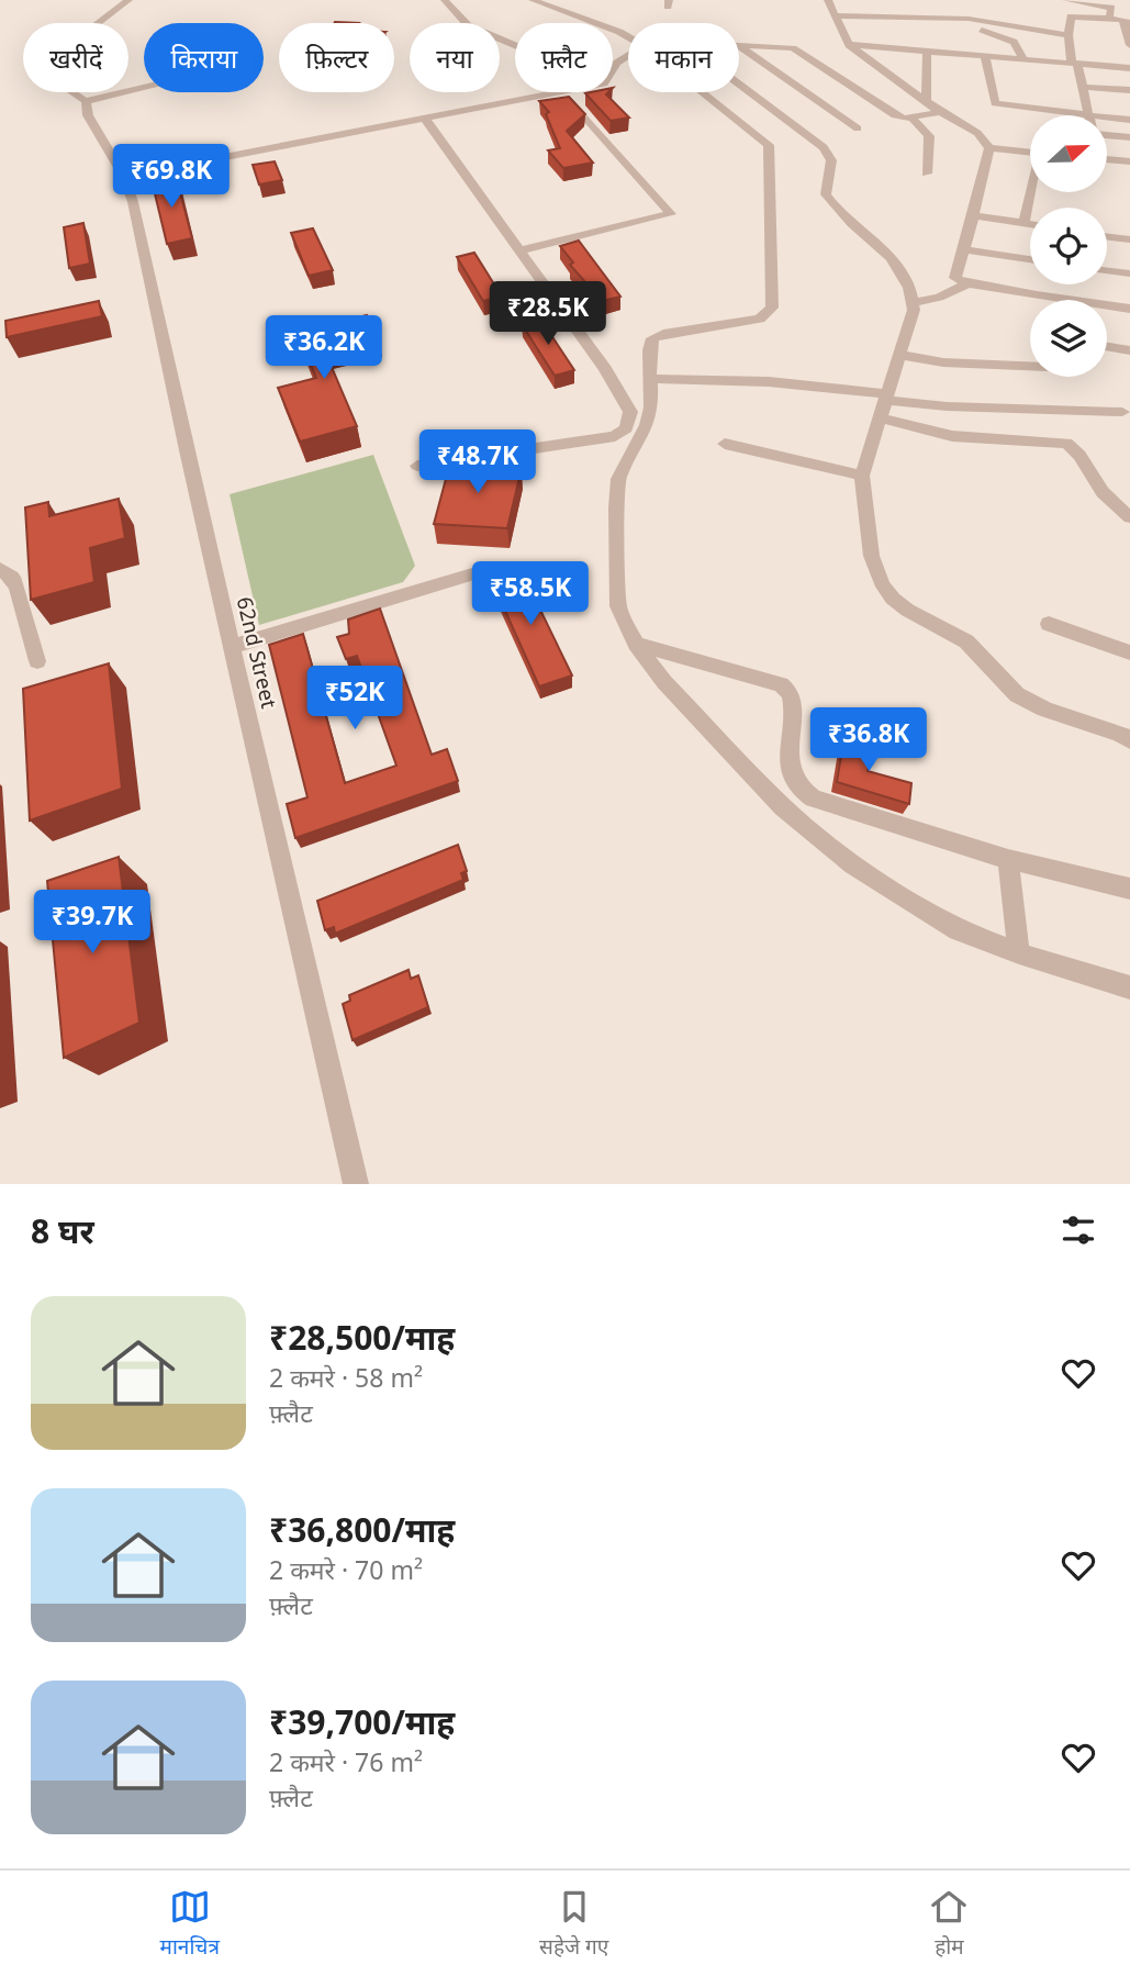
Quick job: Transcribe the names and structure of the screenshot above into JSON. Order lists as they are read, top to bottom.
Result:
{
  "streets": {
    "street": ["62nd Street"]
  },
  "north": "right",
  "page": {
    "chip": [
      "खरीदें",
      "किराया",
      "फ़िल्टर",
      "नया",
      "फ़्लैट",
      "मकान"
    ],
    "price": [
      "₹69.8K",
      "₹28.5K",
      "₹36.2K",
      "₹48.7K",
      "₹58.5K",
      "₹52K",
      "₹36.8K",
      "₹39.7K"
    ],
    "heading": "8 घर",
    "list": [
      {
        "name": "₹28,500/माह",
        "note": "2 कमरे · 58 m² · फ़्लैट"
      },
      {
        "name": "₹36,800/माह",
        "note": "2 कमरे · 70 m² · फ़्लैट"
      },
      {
        "name": "₹39,700/माह",
        "note": "2 कमरे · 76 m² · फ़्लैट"
      }
    ],
    "tabs": ["मानचित्र", "सहेजे गए", "होम"]
  }
}
